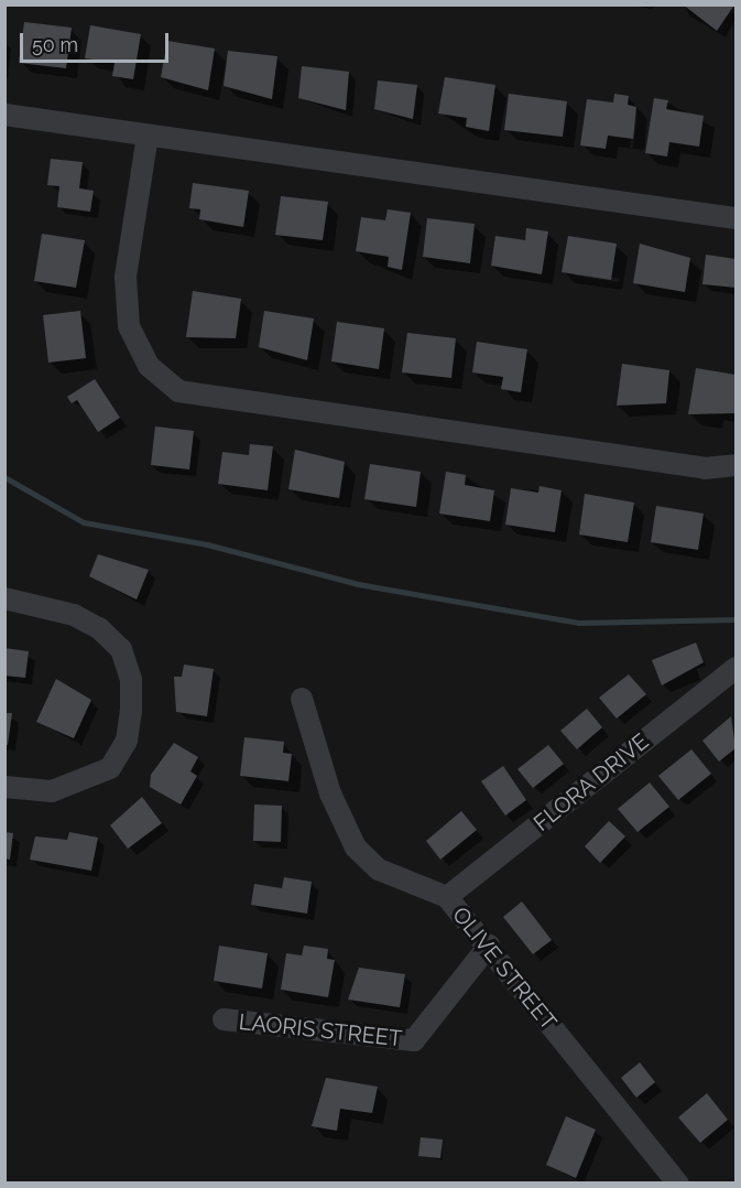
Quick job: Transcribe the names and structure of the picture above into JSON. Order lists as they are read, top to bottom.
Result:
{
  "streets": {
    "street": ["FLORA DRIVE", "OLIVE STREET", "LAORIS STREET"]
  },
  "crossings": [
    ["FLORA DRIVE", "OLIVE STREET"],
    ["OLIVE STREET", "LAORIS STREET"]
  ],
  "scale_bar": "50 m"
}
